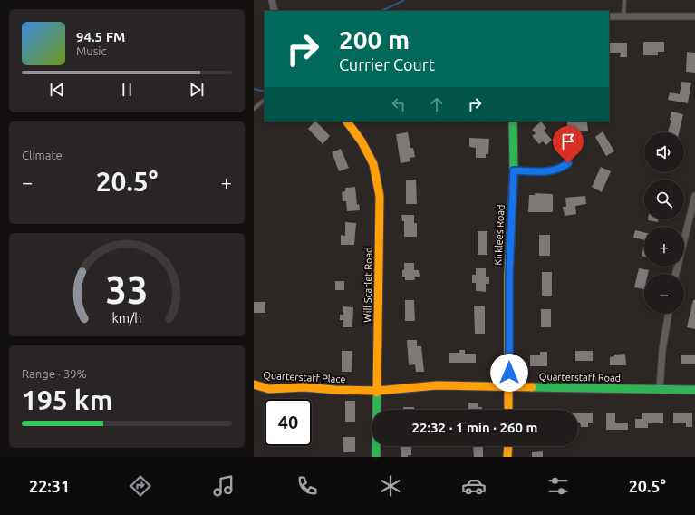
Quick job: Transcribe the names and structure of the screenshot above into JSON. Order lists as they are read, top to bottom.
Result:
{
  "streets": {
    "street": [
      "Kirklees Road",
      "Will Scarlet Road",
      "Quarterstaff Place",
      "Quarterstaff Road"
    ]
  },
  "crossings": [
    ["Kirklees Road", "Quarterstaff Road"],
    ["Will Scarlet Road", "Quarterstaff Place"],
    ["Will Scarlet Road", "Quarterstaff Road"],
    ["Quarterstaff Place", "Quarterstaff Road"]
  ],
  "page": {
    "turn": ["200 m", "Currier Court"],
    "song": ["94.5 FM", "Music"],
    "tile": [
      "Climate",
      ["Range · 39%", "195 km"]
    ],
    "map_buttons": ["+", "−"],
    "heat": ["−", "20.5°", "+"],
    "limit": "40",
    "trip": "22:32 · 1 min · 260 m",
    "tabs": ["22:31", "20.5°"],
    "gauge": ["33", "km/h"]
  }
}
